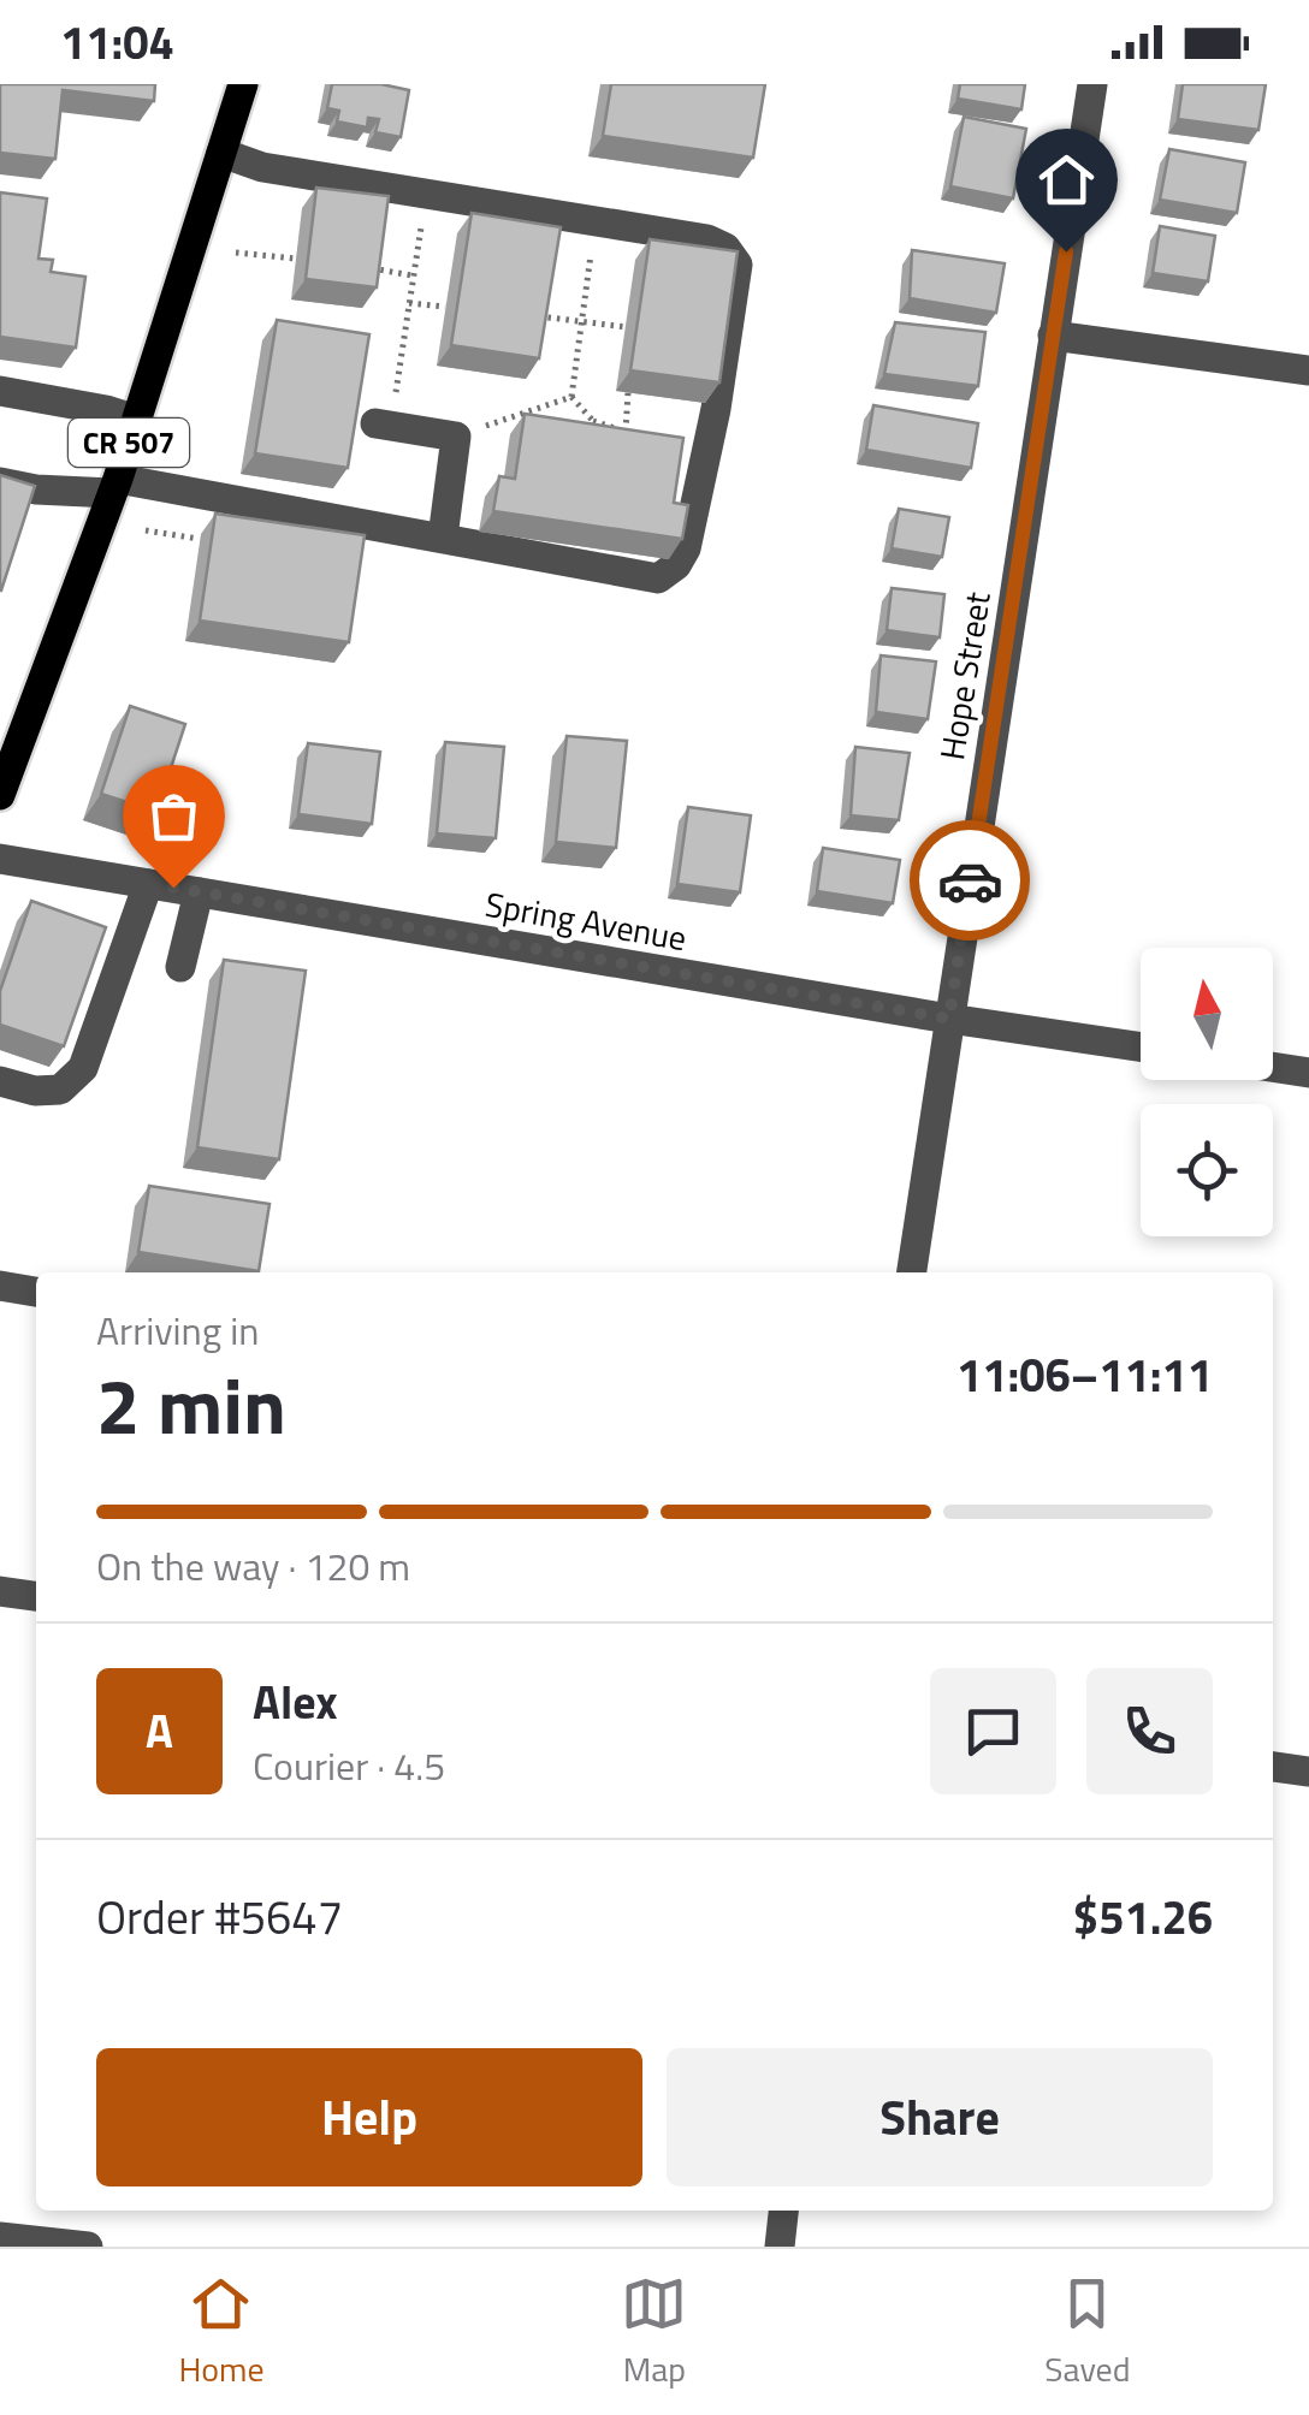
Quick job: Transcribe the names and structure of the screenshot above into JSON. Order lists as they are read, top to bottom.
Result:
{
  "streets": {
    "main road": ["CR 507"],
    "street": ["Hope Street", "Spring Avenue"]
  },
  "crossings": [
    ["Hope Street", "Spring Avenue"]
  ],
  "north": "top",
  "page": {
    "status": "11:04",
    "heading": ["2 min", "Arriving in", "11:06–11:11"],
    "panel": [
      "Alex",
      "Courier · 4.5",
      "Order #5647",
      "$51.26"
    ],
    "bar": "On the way · 120 m",
    "round": "A",
    "buttons": ["Help", "Share"],
    "tabs": ["Home", "Map", "Saved"]
  }
}
